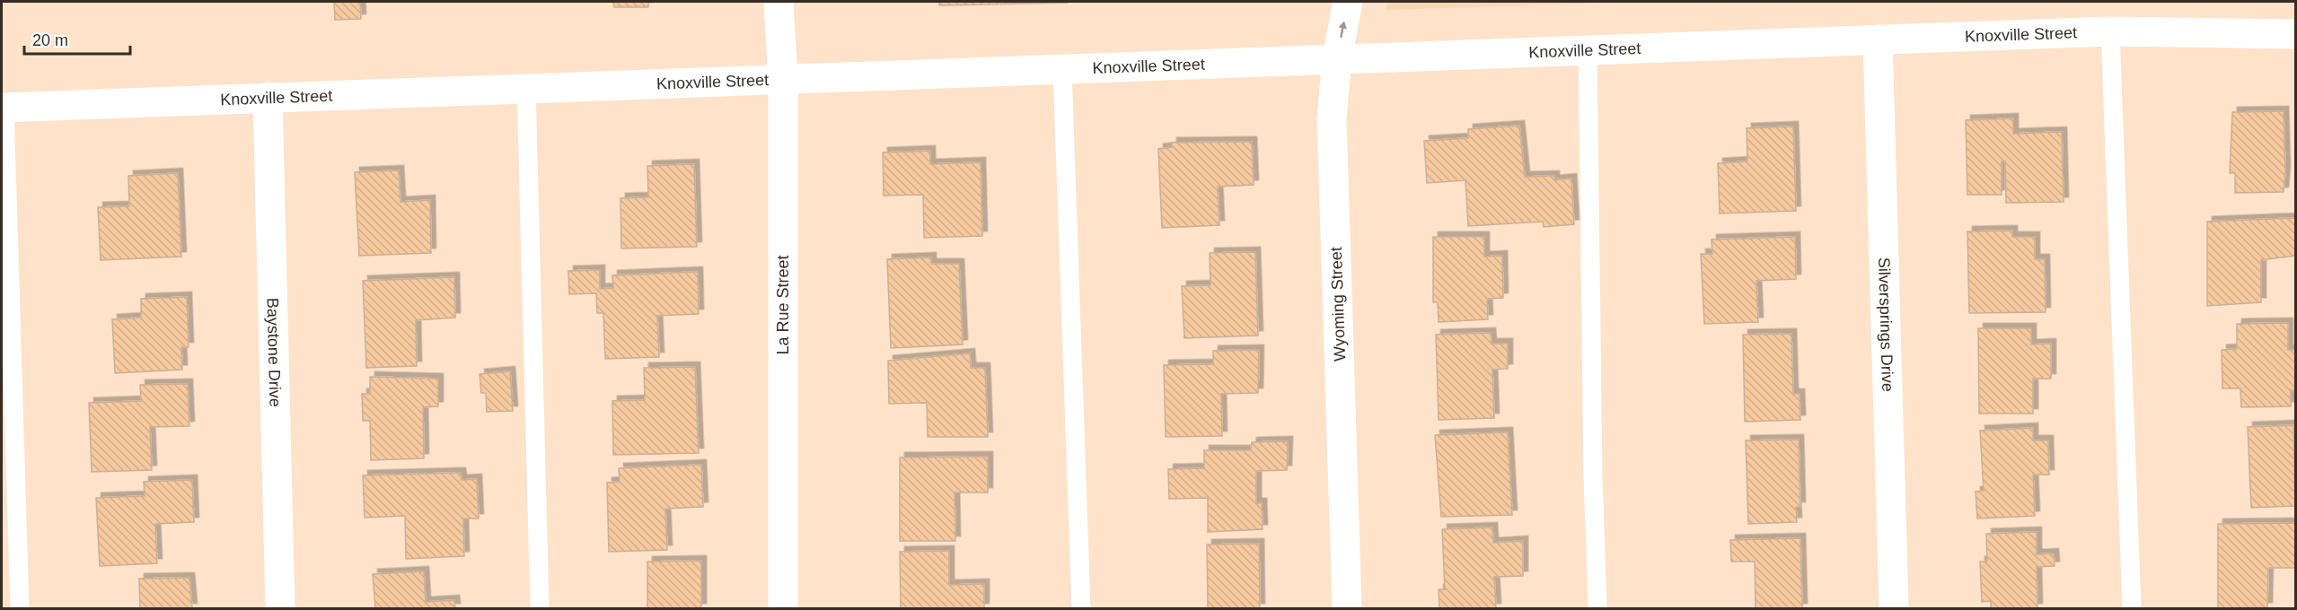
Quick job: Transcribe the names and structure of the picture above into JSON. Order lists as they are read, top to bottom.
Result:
{
  "streets": {
    "street": [
      "Knoxville Street",
      "Wyoming Street",
      "La Rue Street",
      "Silversprings Drive",
      "Baystone Drive"
    ]
  },
  "crossings": [
    ["Knoxville Street", "Wyoming Street"],
    ["Knoxville Street", "La Rue Street"],
    ["Knoxville Street", "Silversprings Drive"],
    ["Knoxville Street", "Baystone Drive"]
  ],
  "scale_bar": "20 m"
}
